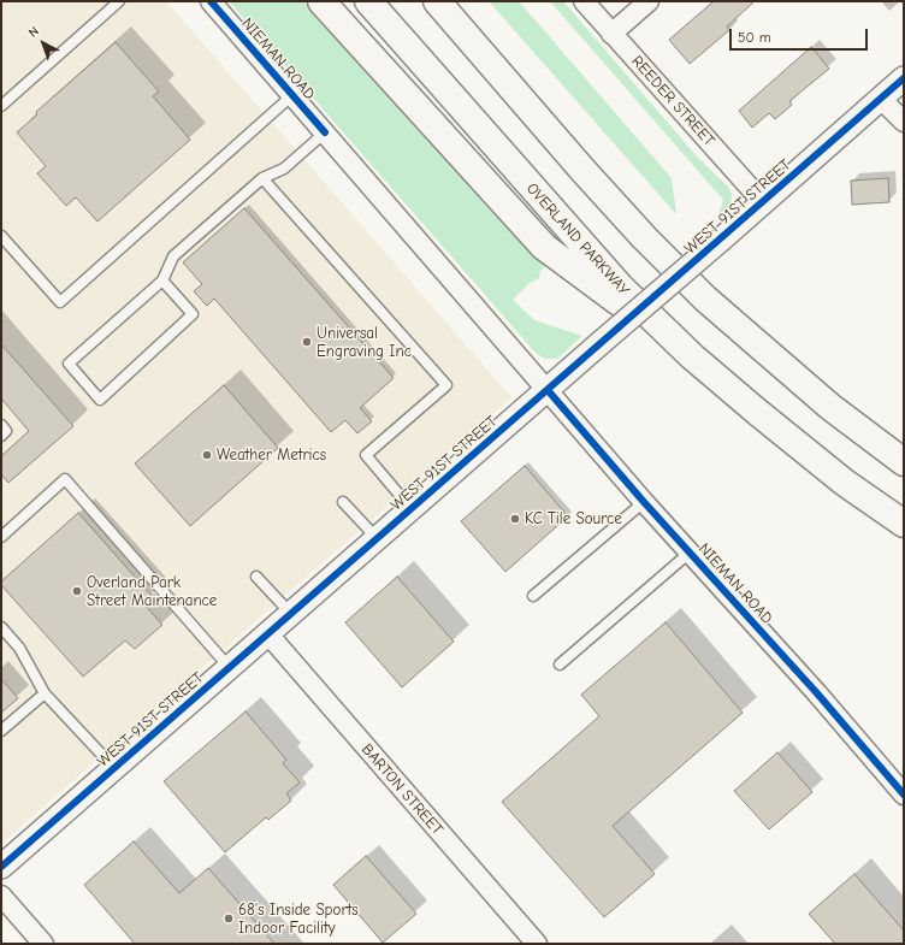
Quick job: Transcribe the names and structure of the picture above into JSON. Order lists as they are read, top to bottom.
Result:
{
  "streets": {
    "highway": ["OVERLAND PARKWAY"],
    "street": [
      "NIEMAN ROAD",
      "REEDER STREET",
      "WEST 91ST STREET",
      "BARTON STREET"
    ]
  },
  "crossings": [
    ["NIEMAN ROAD", "WEST 91ST STREET"],
    ["REEDER STREET", "WEST 91ST STREET"],
    ["WEST 91ST STREET", "BARTON STREET"]
  ],
  "places": [
    "Universal Engraving Inc",
    "Weather Metrics",
    "KC Tile Source",
    "Overland Park Street Maintenance",
    "68's Inside Sports Indoor Facility"
  ],
  "scale_bar": "50 m",
  "north": "top left"
}
